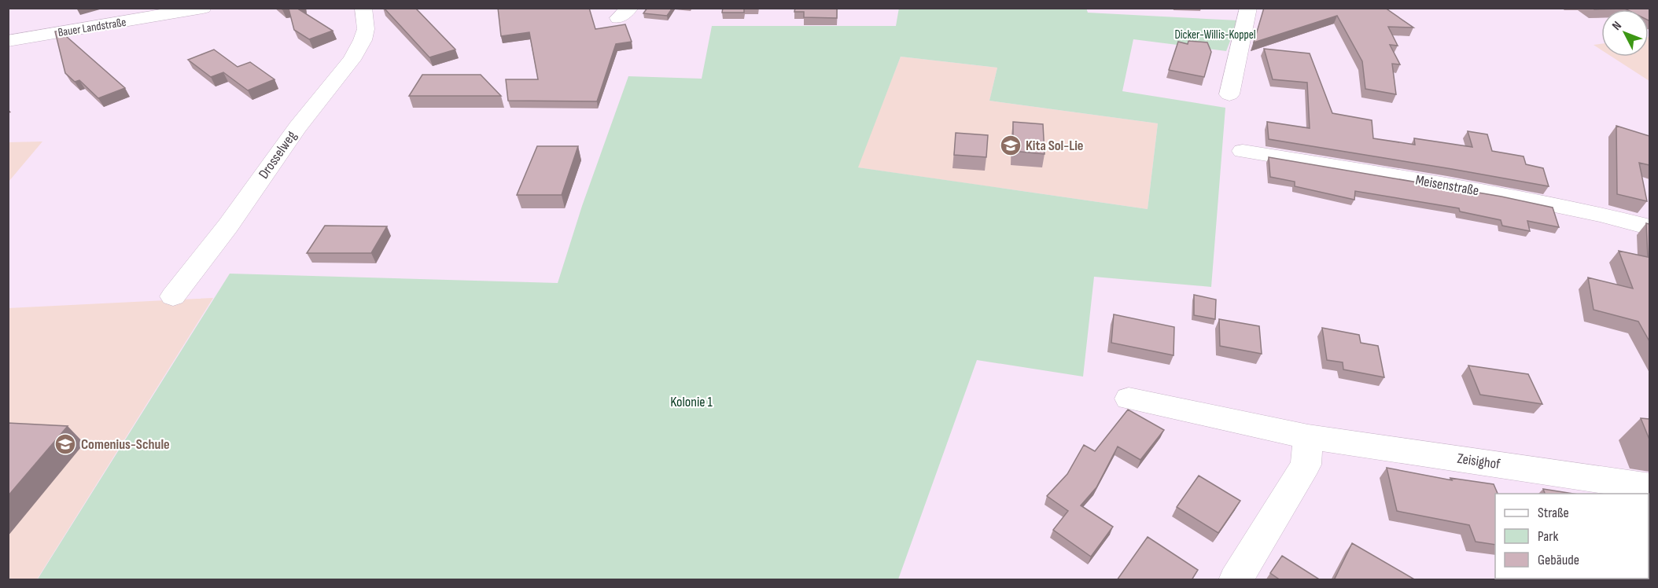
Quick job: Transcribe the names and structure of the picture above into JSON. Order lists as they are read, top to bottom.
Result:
{
  "streets": {
    "street": [
      "Bauer Landstraße",
      "Drosselweg",
      "Meisenstraße",
      "Zeisighof"
    ]
  },
  "parks": ["Dicker-Willis-Koppel", "Kolonie 1"],
  "places": {
    "school or university": ["Kita Sol-Lie", "Comenius-Schule"]
  },
  "legend": ["Straße", "Park", "Gebäude"],
  "north": "top left"
}
